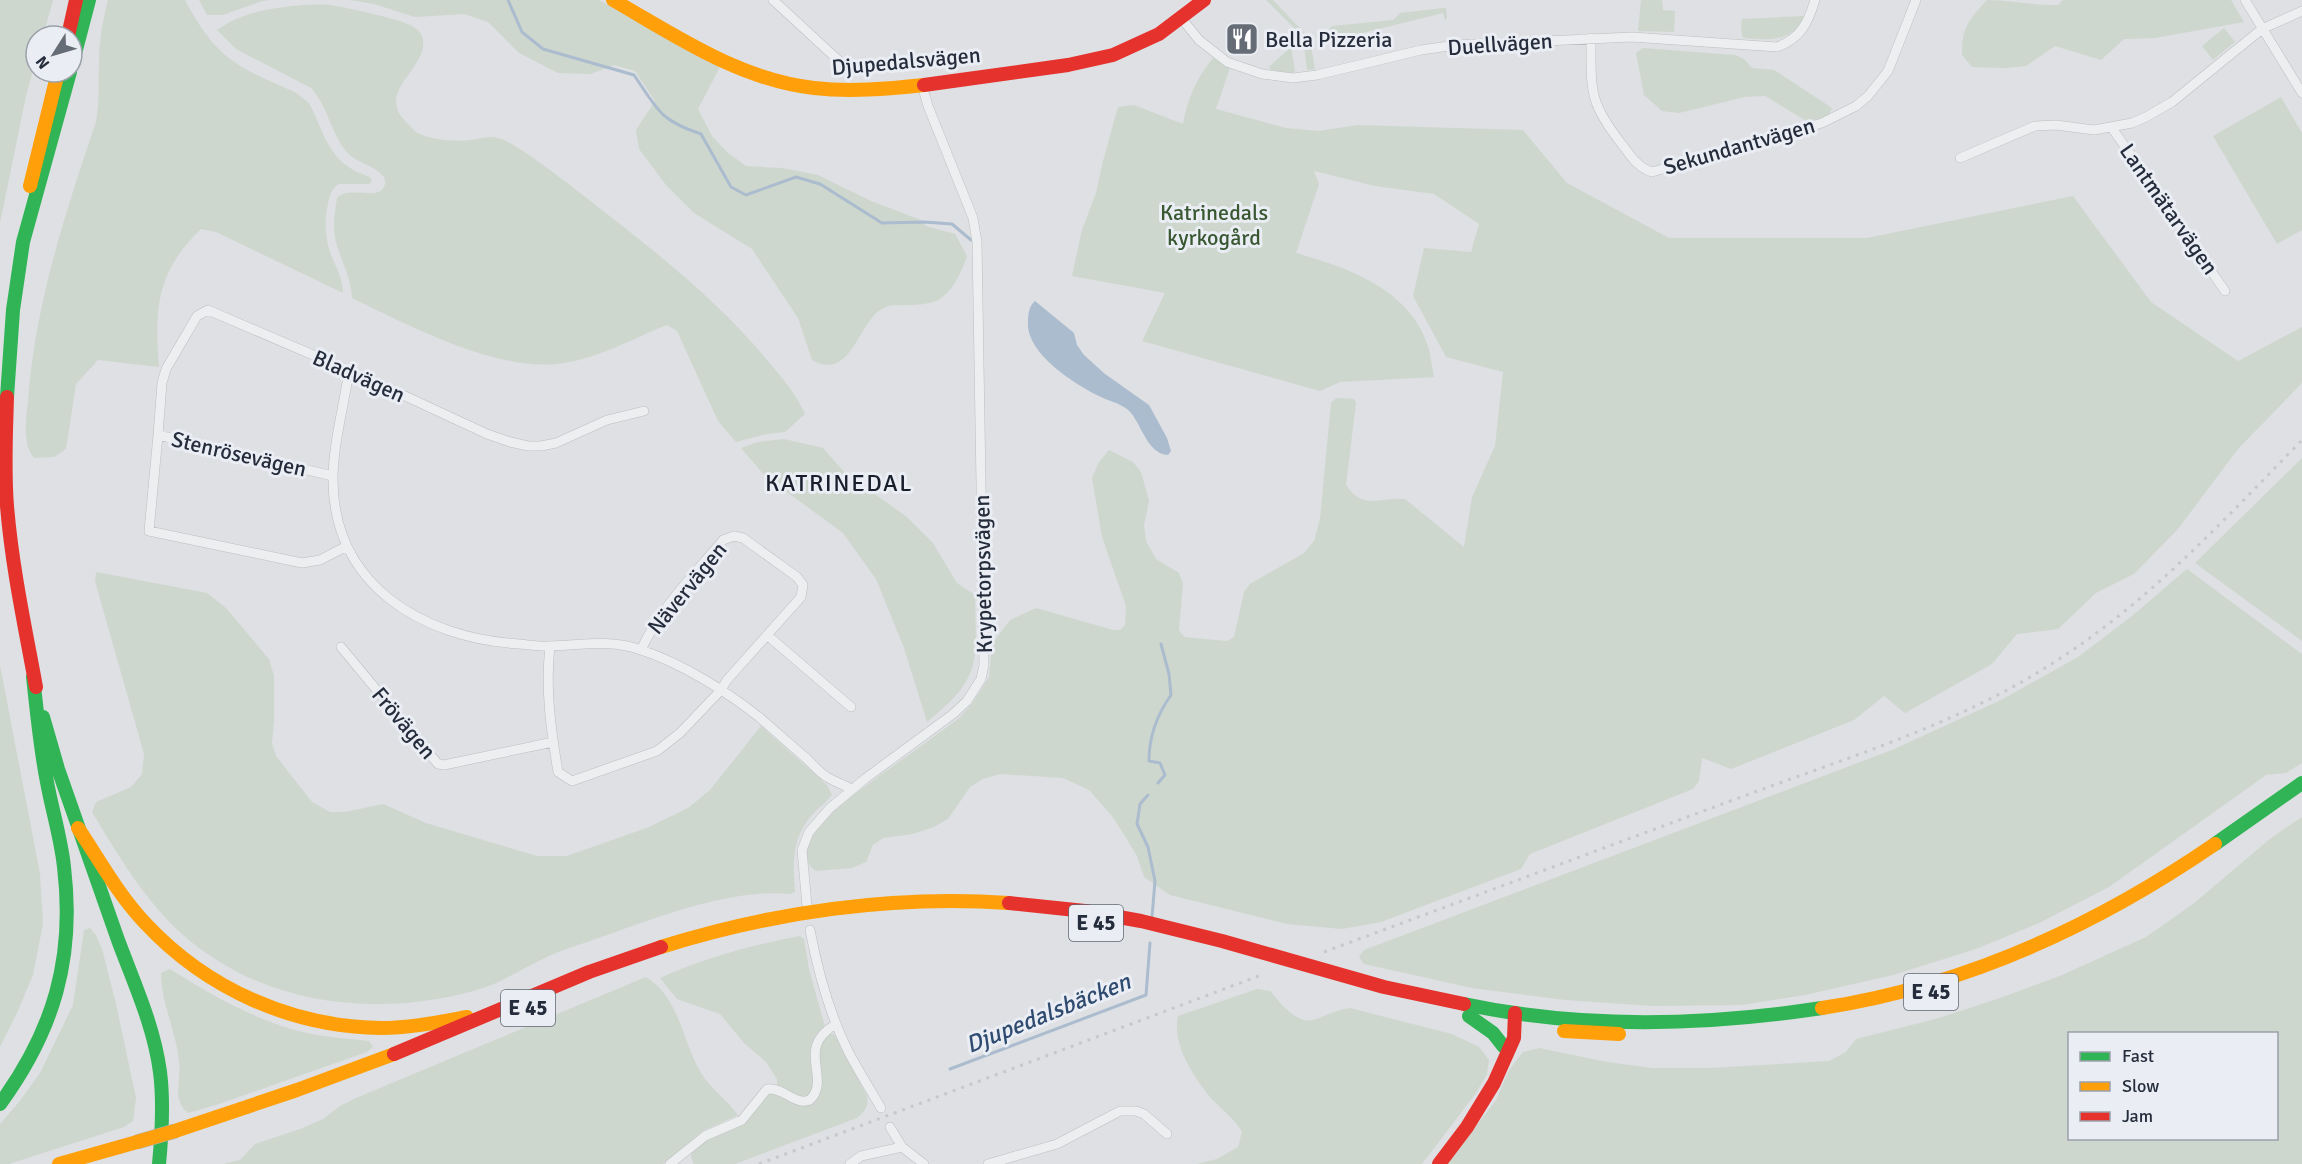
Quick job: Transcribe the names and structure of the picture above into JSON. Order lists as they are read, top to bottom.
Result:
{
  "streets": {
    "main road": ["Djupedalsvägen", "E 45"],
    "street": [
      "Duellvägen",
      "Sekundantvägen",
      "Lantmätarvägen",
      "Bladvägen",
      "Stenrösevägen",
      "Krypetorpsvägen",
      "Nävervägen",
      "Frövägen"
    ]
  },
  "crossings": [
    ["Duellvägen", "Djupedalsvägen"],
    ["Duellvägen", "Sekundantvägen"],
    ["Djupedalsvägen", "Krypetorpsvägen"],
    ["Bladvägen", "Stenrösevägen"],
    ["Nävervägen", "Frövägen"]
  ],
  "districts": ["KATRINEDAL"],
  "water": ["Djupedalsbäcken"],
  "parks": ["Katrinedals kyrkogård"],
  "places": {
    "restaurant": ["Bella Pizzeria"]
  },
  "legend": ["Fast", "Slow", "Jam"],
  "north": "bottom left"
}
